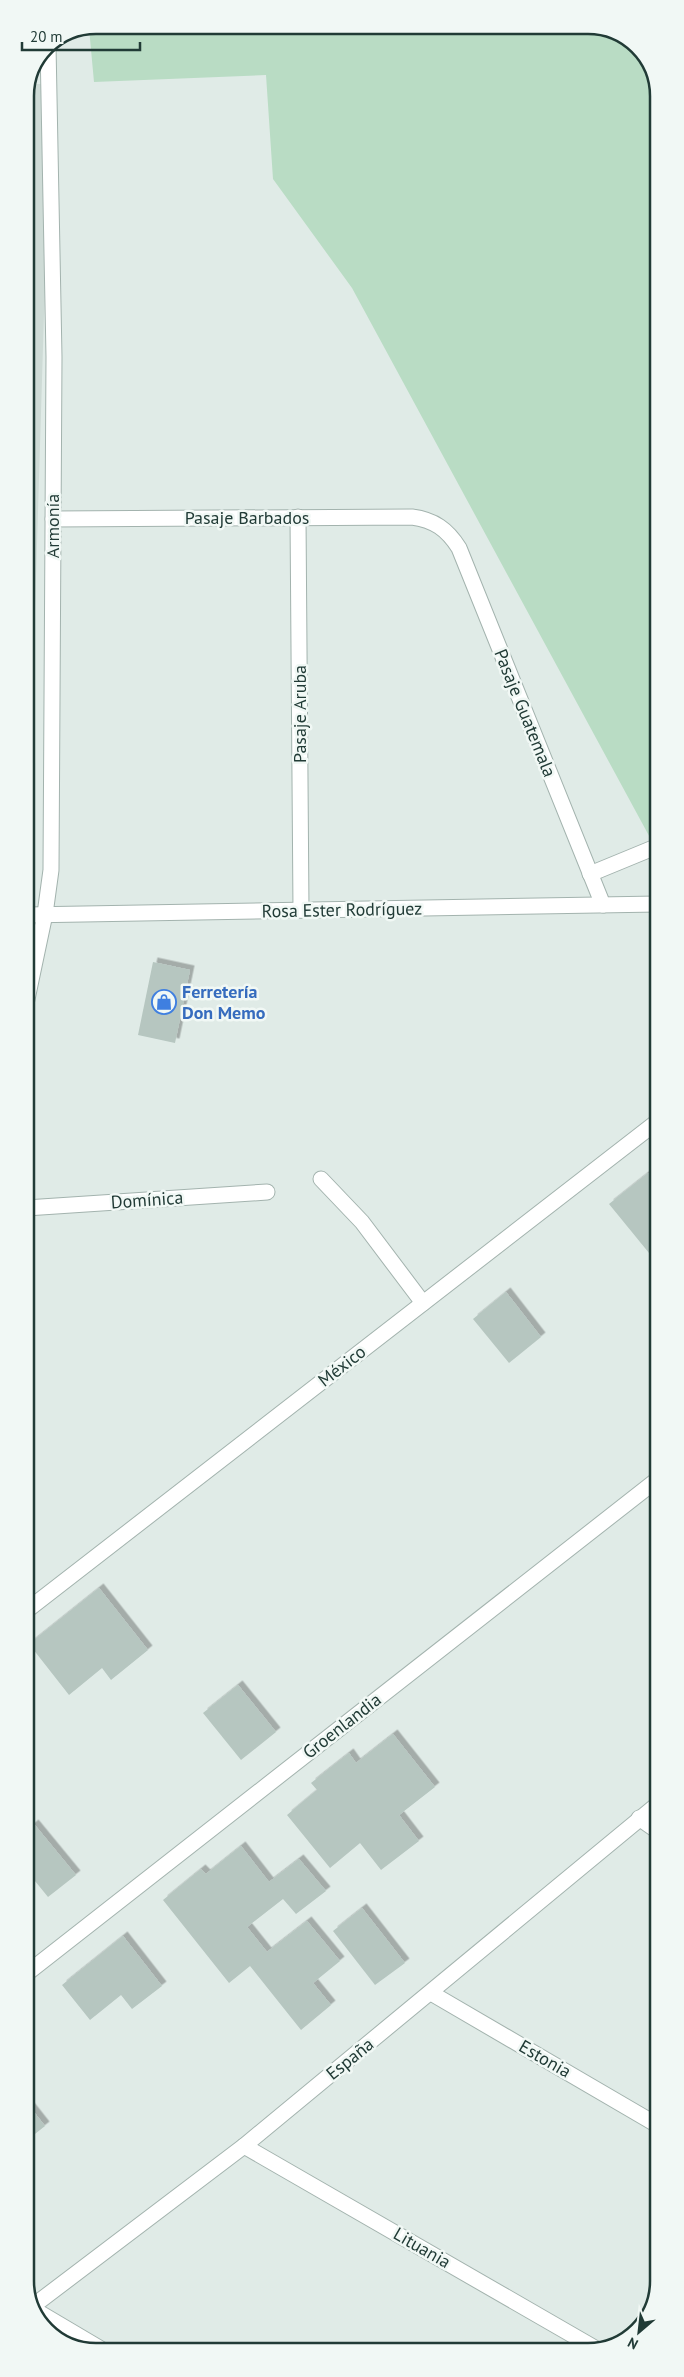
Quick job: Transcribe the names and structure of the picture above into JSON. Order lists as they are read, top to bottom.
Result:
{
  "streets": {
    "street": [
      "Pasaje Barbados",
      "Armonía",
      "Pasaje Guatemala",
      "Pasaje Aruba",
      "Rosa Ester Rodríguez",
      "Domínica",
      "México",
      "Groenlandia",
      "España",
      "Estonia",
      "Lituania"
    ]
  },
  "crossings": [
    ["Pasaje Barbados", "Armonía"],
    ["Pasaje Barbados", "Pasaje Guatemala"],
    ["Pasaje Barbados", "Pasaje Aruba"],
    ["Armonía", "Rosa Ester Rodríguez"],
    ["Pasaje Guatemala", "Rosa Ester Rodríguez"],
    ["Pasaje Aruba", "Rosa Ester Rodríguez"],
    ["España", "Estonia"],
    ["España", "Lituania"]
  ],
  "places": {
    "shop": ["Ferretería Don Memo"]
  },
  "scale_bar": "20 m",
  "north": "bottom left"
}
